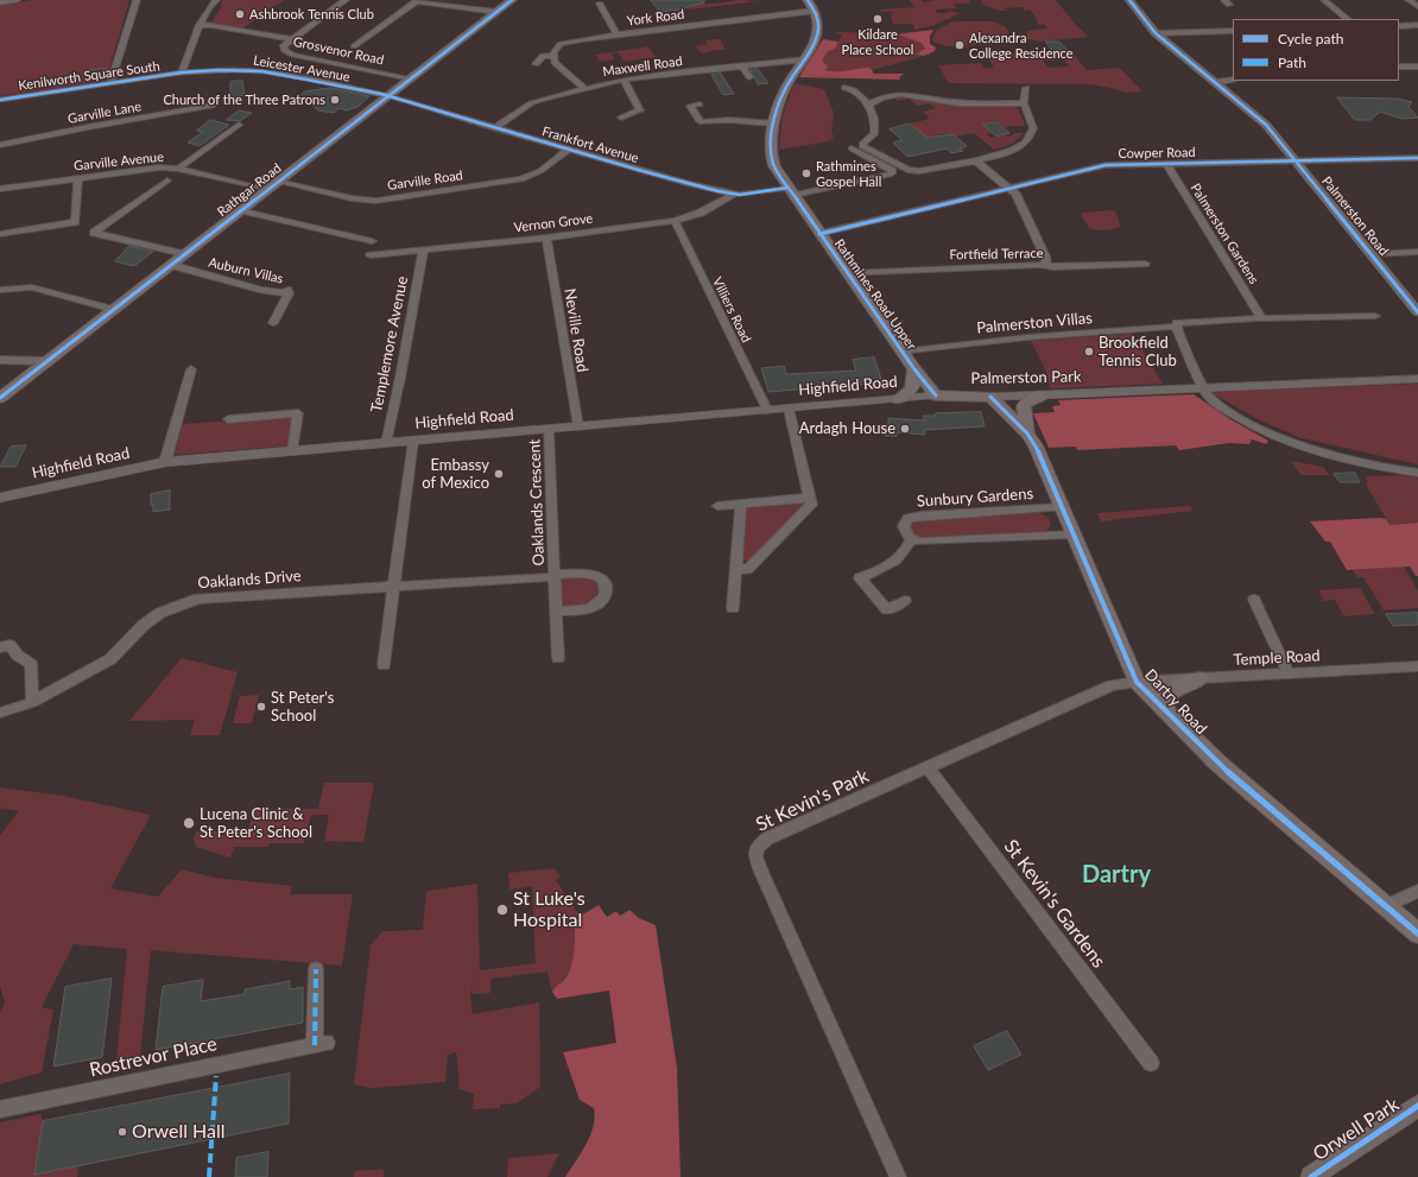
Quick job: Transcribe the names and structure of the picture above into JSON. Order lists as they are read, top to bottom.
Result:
{
  "streets": {
    "main road": [
      "Rathgar Road",
      "Rathmines Road Upper",
      "Palmerston Park",
      "Dartry Road"
    ],
    "street": [
      "York Road",
      "Grosvenor Road",
      "Maxwell Road",
      "Leicester Avenue",
      "Kenilworth Square South",
      "Garville Lane",
      "Frankfort Avenue",
      "Cowper Road",
      "Garville Avenue",
      "Garville Road",
      "Palmerston Road",
      "Vernon Grove",
      "Palmerston Gardens",
      "Fortfield Terrace",
      "Auburn Villas",
      "Villiers Road",
      "Palmerston Villas",
      "Neville Road",
      "Templemore Avenue",
      "Highfield Road",
      "Sunbury Gardens",
      "Oaklands Crescent",
      "Oaklands Drive",
      "Temple Road",
      "St Kevin's Park",
      "St Kevin's Gardens",
      "Rostrevor Place",
      "Orwell Park"
    ]
  },
  "crossings": [
    ["York Road", "Rathmines Road Upper"],
    ["Grosvenor Road", "Rathgar Road"],
    ["Maxwell Road", "Frankfort Avenue"],
    ["Maxwell Road", "Rathmines Road Upper"],
    ["Leicester Avenue", "Kenilworth Square South"],
    ["Leicester Avenue", "Frankfort Avenue"],
    ["Leicester Avenue", "Rathgar Road"],
    ["Frankfort Avenue", "Garville Road"],
    ["Frankfort Avenue", "Rathgar Road"],
    ["Frankfort Avenue", "Vernon Grove"],
    ["Frankfort Avenue", "Rathmines Road Upper"],
    ["Cowper Road", "Palmerston Road"],
    ["Cowper Road", "Palmerston Gardens"],
    ["Cowper Road", "Rathmines Road Upper"],
    ["Garville Avenue", "Garville Road"],
    ["Garville Avenue", "Rathgar Road"],
    ["Garville Road", "Rathgar Road"],
    ["Rathgar Road", "Auburn Villas"],
    ["Vernon Grove", "Villiers Road"],
    ["Vernon Grove", "Neville Road"],
    ["Vernon Grove", "Templemore Avenue"],
    ["Fortfield Terrace", "Rathmines Road Upper"],
    ["Rathmines Road Upper", "Palmerston Villas"],
    ["Rathmines Road Upper", "Palmerston Park"],
    ["Rathmines Road Upper", "Highfield Road"],
    ["Villiers Road", "Highfield Road"],
    ["Neville Road", "Highfield Road"],
    ["Templemore Avenue", "Highfield Road"],
    ["Palmerston Park", "Highfield Road"],
    ["Palmerston Park", "Dartry Road"],
    ["Highfield Road", "Oaklands Crescent"],
    ["Sunbury Gardens", "Dartry Road"],
    ["Oaklands Crescent", "Oaklands Drive"],
    ["Temple Road", "Dartry Road"],
    ["Temple Road", "St Kevin's Park"],
    ["Dartry Road", "St Kevin's Park"],
    ["St Kevin's Park", "St Kevin's Gardens"]
  ],
  "districts": ["Dartry"],
  "places": [
    "Ashbrook Tennis Club",
    "Kildare Place School",
    "Alexandra College Residence",
    "Church of the Three Patrons",
    "Rathmines Gospel Hall",
    "Brookfield Tennis Club",
    "Ardagh House",
    "Embassy of Mexico",
    "St Peter's School",
    "Lucena Clinic & St Peter's School",
    "St Luke's Hospital",
    "Orwell Hall"
  ],
  "legend": ["Cycle path", "Path"]
}
